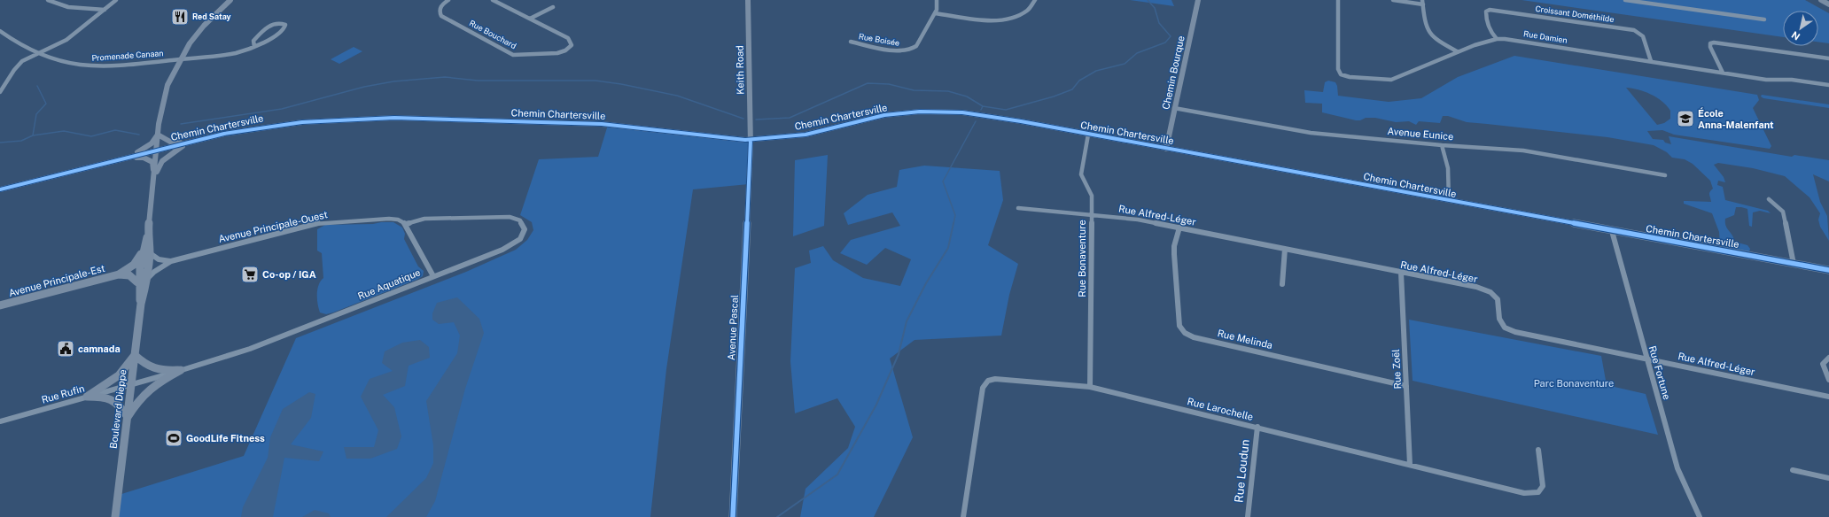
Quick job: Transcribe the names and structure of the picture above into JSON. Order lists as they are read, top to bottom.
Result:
{
  "streets": {
    "street": [
      "Croissant Dométhilde",
      "Rue Bouchard",
      "Rue Damien",
      "Rue Boisée",
      "Promenade Canaan",
      "Keith Road",
      "Chemin Bourque",
      "Chemin Chartersville",
      "Avenue Eunice",
      "Rue Alfred-Léger",
      "Avenue Principale-Ouest",
      "Rue Bonaventure",
      "Avenue Principale-Est",
      "Rue Aquatique",
      "Avenue Pascal",
      "Rue Melinda",
      "Rue Zoël",
      "Rue Fortune",
      "Rue Rufin",
      "Boulevard Dieppe",
      "Rue Larochelle",
      "Rue Loudun"
    ]
  },
  "crossings": [
    ["Croissant Dométhilde", "Rue Damien"],
    ["Keith Road", "Chemin Chartersville"],
    ["Keith Road", "Avenue Pascal"],
    ["Chemin Bourque", "Chemin Chartersville"],
    ["Chemin Bourque", "Avenue Eunice"],
    ["Chemin Chartersville", "Rue Bonaventure"],
    ["Chemin Chartersville", "Avenue Pascal"],
    ["Chemin Chartersville", "Rue Fortune"],
    ["Rue Alfred-Léger", "Rue Bonaventure"],
    ["Rue Alfred-Léger", "Rue Melinda"],
    ["Rue Alfred-Léger", "Rue Zoël"],
    ["Rue Alfred-Léger", "Rue Fortune"],
    ["Avenue Principale-Ouest", "Rue Aquatique"],
    ["Rue Bonaventure", "Rue Larochelle"],
    ["Rue Aquatique", "Rue Rufin"],
    ["Rue Aquatique", "Boulevard Dieppe"],
    ["Rue Melinda", "Rue Zoël"],
    ["Rue Zoël", "Rue Larochelle"],
    ["Rue Rufin", "Boulevard Dieppe"],
    ["Rue Larochelle", "Rue Loudun"]
  ],
  "parks": ["Parc Bonaventure"],
  "places": {
    "restaurant": ["Red Satay"],
    "school or university": ["École Anna-Malenfant"],
    "supermarket": ["Co-op / IGA"],
    "public building": ["camnada"],
    "sports": ["GoodLife Fitness"]
  },
  "north": "bottom left"
}
